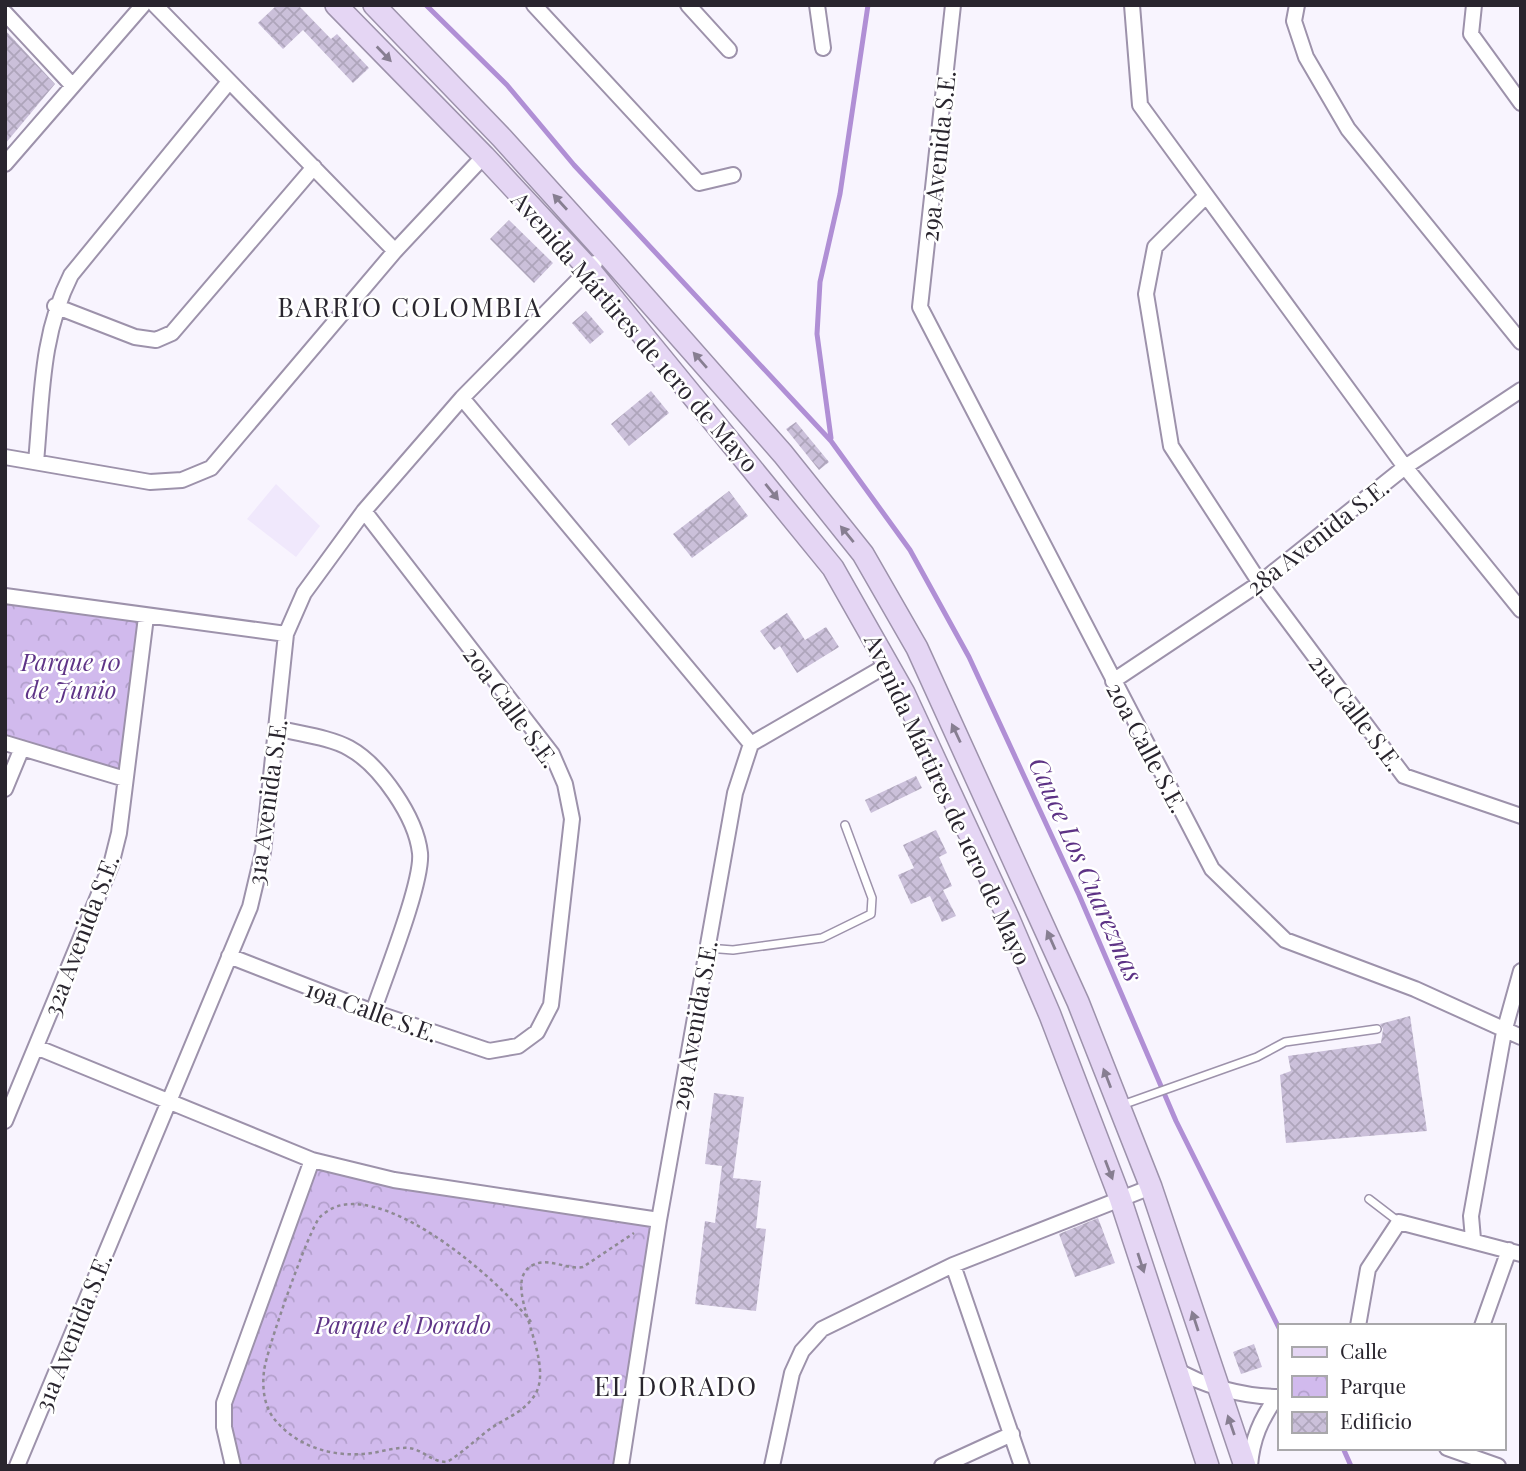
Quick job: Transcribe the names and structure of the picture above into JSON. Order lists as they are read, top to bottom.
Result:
{
  "streets": {
    "main road": ["Avenida Mártires de 1ero de Mayo"],
    "street": [
      "29a Avenida S.E.",
      "28a Avenida S.E.",
      "20a Calle S.E.",
      "21a Calle S.E.",
      "31a Avenida S.E.",
      "32a Avenida S.E.",
      "19a Calle S.E."
    ]
  },
  "crossings": [
    ["29a Avenida S.E.", "20a Calle S.E."],
    ["Avenida Mártires de 1ero de Mayo", "31a Avenida S.E."],
    ["28a Avenida S.E.", "20a Calle S.E."],
    ["28a Avenida S.E.", "21a Calle S.E."],
    ["20a Calle S.E.", "31a Avenida S.E."],
    ["20a Calle S.E.", "19a Calle S.E."],
    ["31a Avenida S.E.", "19a Calle S.E."]
  ],
  "districts": ["BARRIO COLOMBIA", "EL DORADO"],
  "water": ["Cauce Los Cuarezmas"],
  "parks": ["Parque 10 de Junio", "Parque el Dorado"],
  "legend": ["Calle", "Parque", "Edificio"]
}
